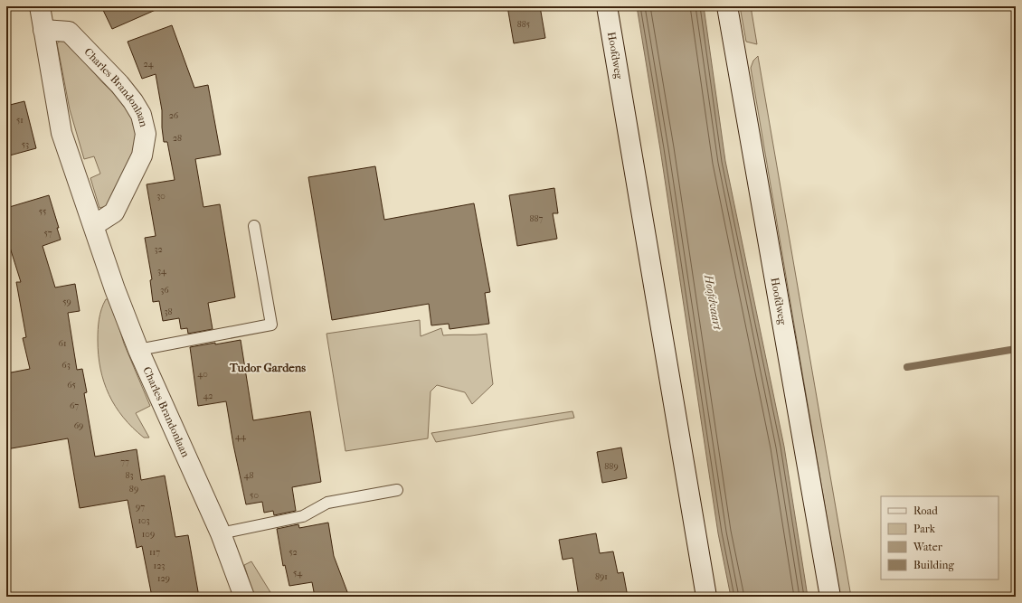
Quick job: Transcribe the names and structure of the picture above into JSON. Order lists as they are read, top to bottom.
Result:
{
  "streets": {
    "street": ["Hoofdweg", "Charles Brandonlaan"]
  },
  "districts": ["Tudor Gardens"],
  "water": ["Hoofdvaart"],
  "house_numbers": [
    "885",
    "24",
    "26",
    "51",
    "28",
    "53",
    "30",
    "55",
    "887",
    "57",
    "32",
    "34",
    "36",
    "59",
    "38",
    "61",
    "63",
    "40",
    "65",
    "42",
    "67",
    "69",
    "44",
    "77",
    "889",
    "83",
    "48",
    "89",
    "50",
    "97",
    "103",
    "109",
    "117",
    "52",
    "123",
    "54",
    "891",
    "129"
  ],
  "legend": [
    "Road",
    "Park",
    "Water",
    "Building"
  ]
}
